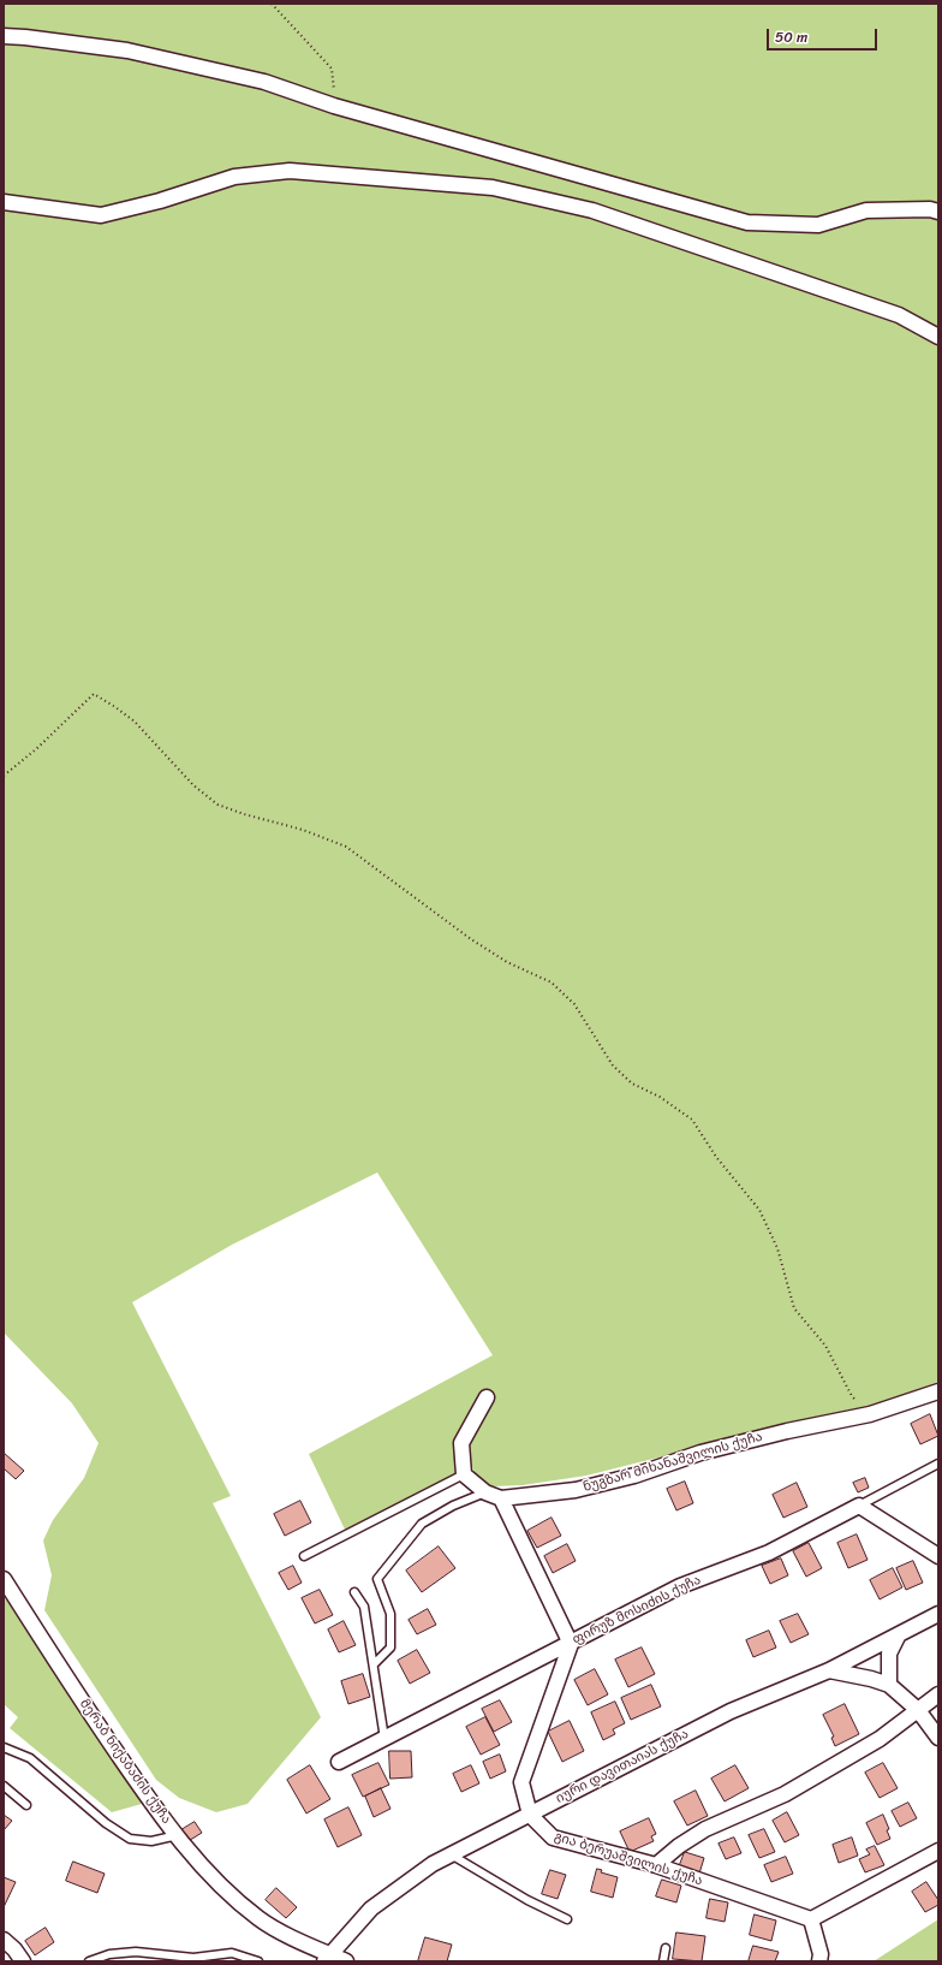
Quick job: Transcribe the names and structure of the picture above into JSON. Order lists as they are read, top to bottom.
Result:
{
  "streets": {
    "street": [
      "ნუგზარ მიხანაშვილის ქუჩა",
      "ფირუზ მოსიძის ქუჩა",
      "მერაბ ნიქაბაძის ქუჩა",
      "იური დავითაიას ქუჩა",
      "გია ბერუაშვილის ქუჩა"
    ]
  },
  "crossings": [
    ["მერაბ ნიქაბაძის ქუჩა", "იური დავითაიას ქუჩა"],
    ["იური დავითაიას ქუჩა", "გია ბერუაშვილის ქუჩა"]
  ],
  "scale_bar": "50 m"
}
